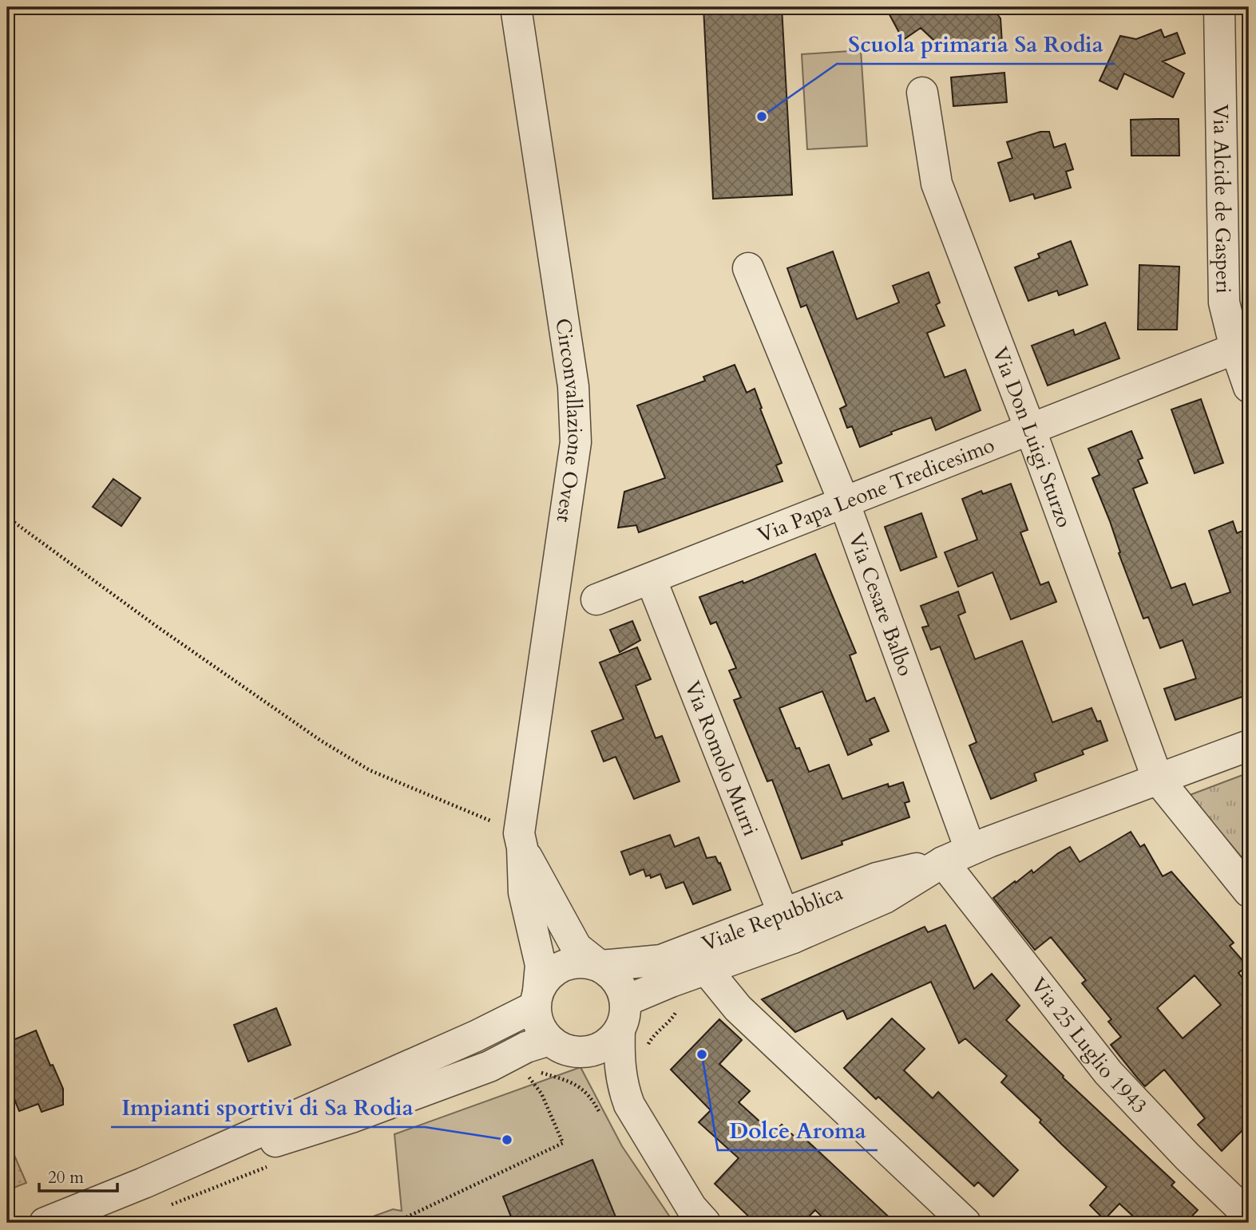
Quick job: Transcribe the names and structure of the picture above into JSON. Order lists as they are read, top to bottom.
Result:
{
  "streets": {
    "street": [
      "Via Alcide de Gasperi",
      "Circonvallazione Ovest",
      "Via Don Luigi Sturzo",
      "Via Papa Leone Tredicesimo",
      "Via Cesare Balbo",
      "Via Romolo Murri",
      "Viale Repubblica",
      "Via 25 Luglio 1943"
    ]
  },
  "crossings": [
    ["Via Alcide de Gasperi", "Via Papa Leone Tredicesimo"],
    ["Circonvallazione Ovest", "Viale Repubblica"],
    ["Via Don Luigi Sturzo", "Via Papa Leone Tredicesimo"],
    ["Via Don Luigi Sturzo", "Viale Repubblica"],
    ["Via Papa Leone Tredicesimo", "Via Cesare Balbo"],
    ["Via Papa Leone Tredicesimo", "Via Romolo Murri"],
    ["Via Cesare Balbo", "Viale Repubblica"],
    ["Via Romolo Murri", "Viale Repubblica"],
    ["Viale Repubblica", "Via 25 Luglio 1943"]
  ],
  "places": ["Scuola primaria Sa Rodia", "Dolce Aroma", "Impianti sportivi di Sa Rodia"],
  "scale_bar": "20 m"
}
